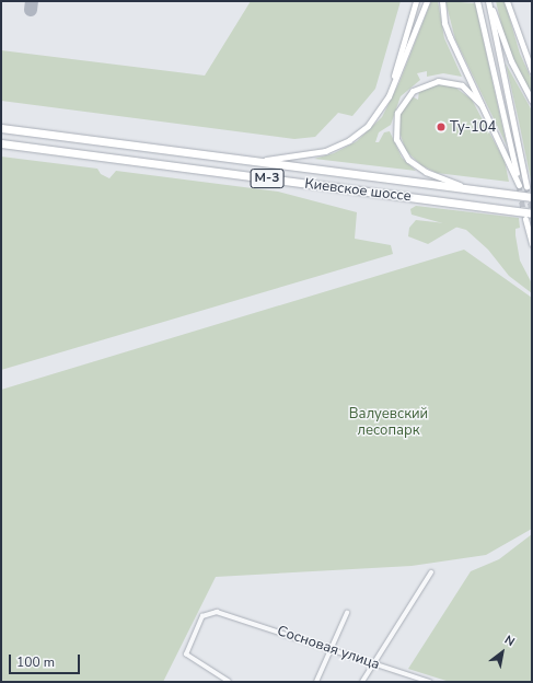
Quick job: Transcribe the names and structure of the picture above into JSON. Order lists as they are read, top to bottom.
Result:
{
  "streets": {
    "highway": ["М-3", "Киевское шоссе"],
    "street": ["Сосновая улица"]
  },
  "parks": ["Валуевский лесопарк"],
  "places": ["Ту-104"],
  "scale_bar": "100 m",
  "north": "top right"
}
